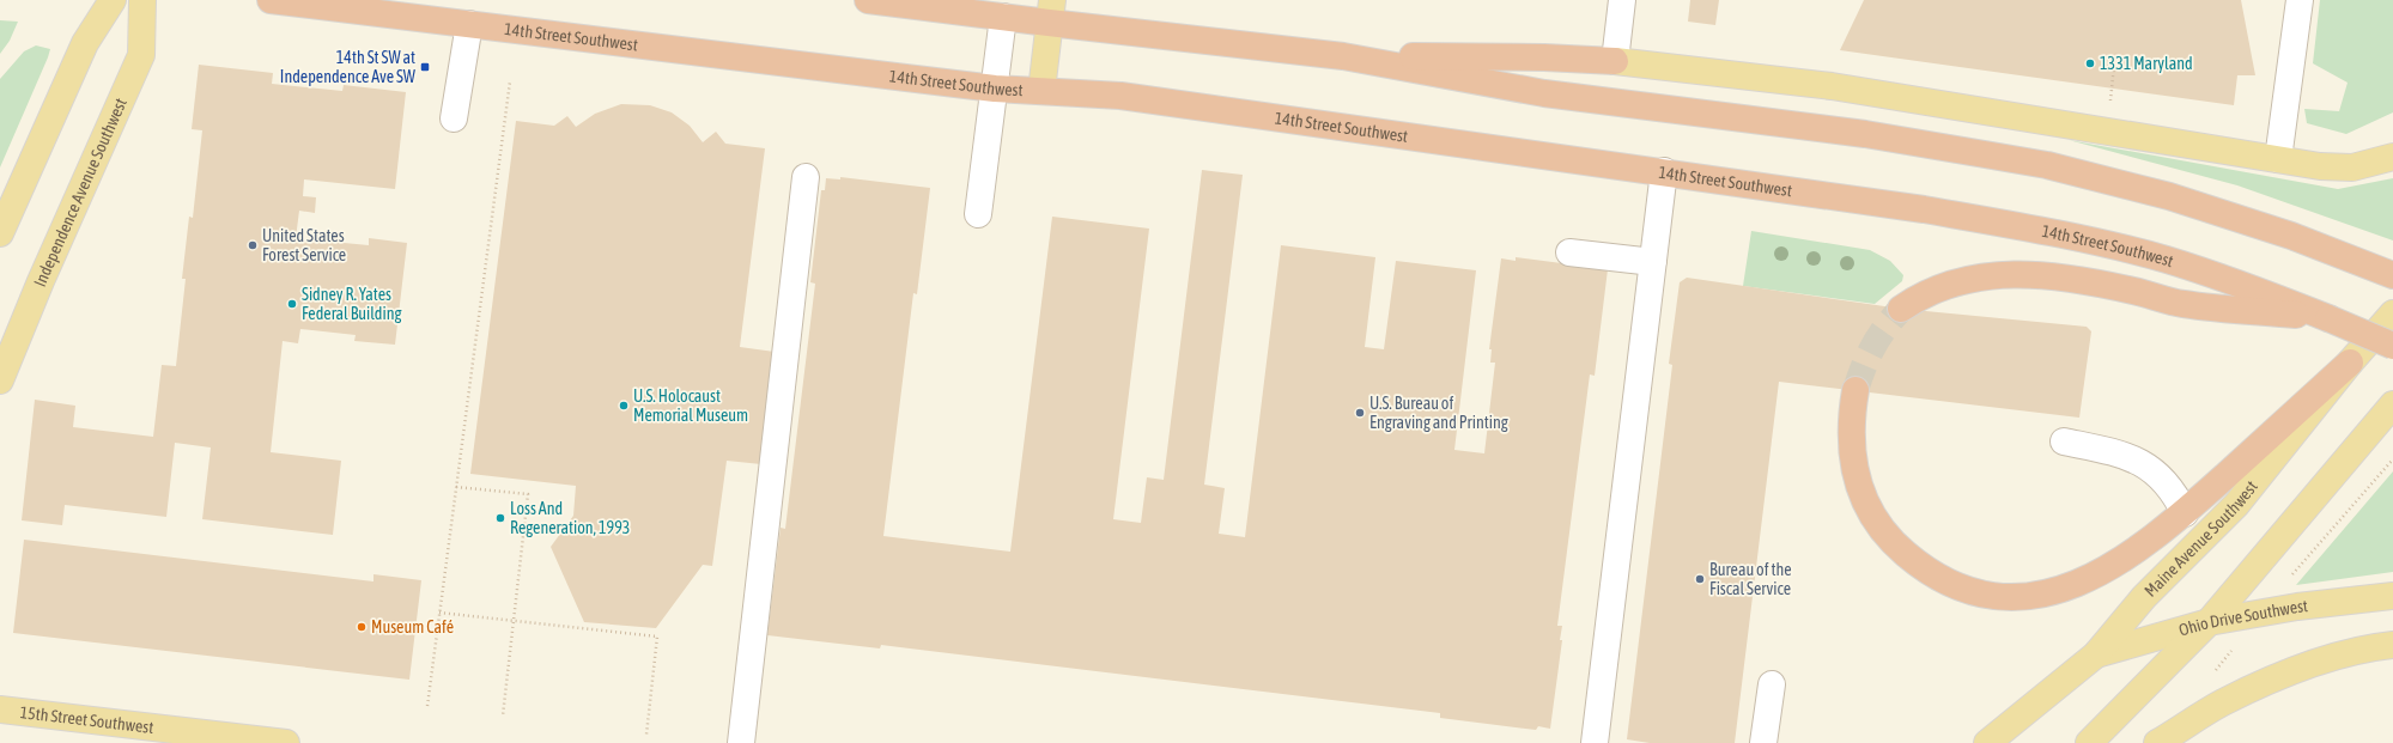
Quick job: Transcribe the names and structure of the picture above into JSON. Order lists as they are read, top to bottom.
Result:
{
  "streets": {
    "highway": ["14th Street Southwest"],
    "main road": [
      "Independence Avenue Southwest",
      "Maine Avenue Southwest",
      "Ohio Drive Southwest",
      "15th Street Southwest"
    ]
  },
  "crossings": [
    ["Maine Avenue Southwest", "Ohio Drive Southwest"]
  ],
  "places": {
    "other": [
      "1331 Maryland",
      "United States Forest Service",
      "Sidney R. Yates Federal Building",
      "U.S. Holocaust Memorial Museum",
      "U.S. Bureau of Engraving and Printing",
      "Loss And Regeneration, 1993",
      "Bureau of the Fiscal Service",
      "Museum Café"
    ],
    "transit": ["14th St SW at Independence Ave SW"]
  }
}
